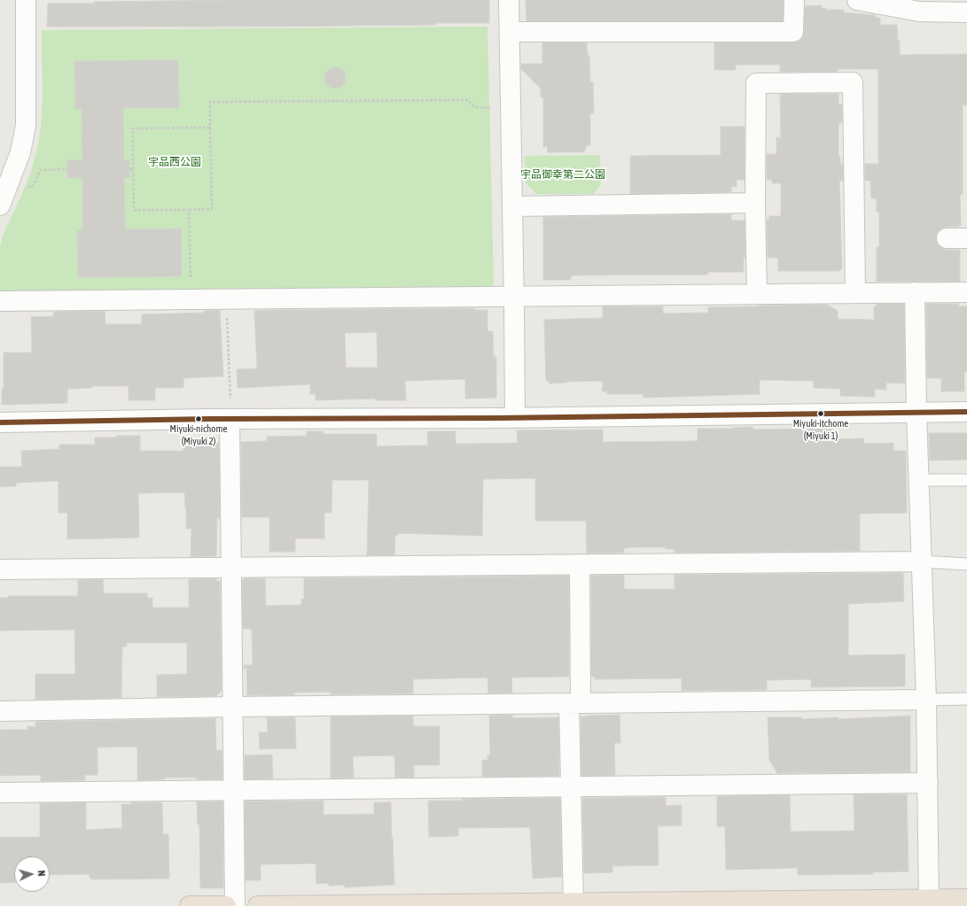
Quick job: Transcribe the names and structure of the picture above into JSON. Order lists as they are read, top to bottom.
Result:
{
  "parks": ["宇品西公園", "宇品御幸第二公園"],
  "places": ["Miyuki-itchome (Miyuki 1)", "Miyuki-nichome (Miyuki 2)"],
  "north": "right"
}
